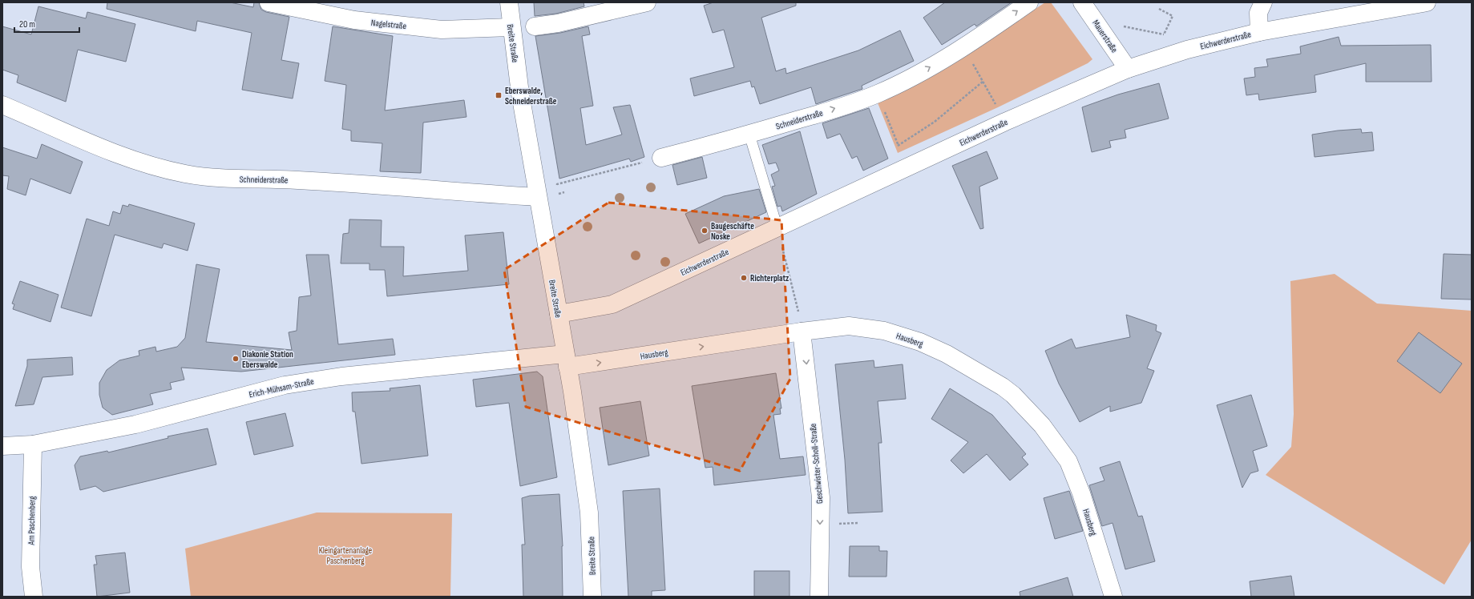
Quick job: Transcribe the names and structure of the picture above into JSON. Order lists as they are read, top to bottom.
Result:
{
  "streets": {
    "street": [
      "Nagelstraße",
      "Mauerstraße",
      "Eichwerderstraße",
      "Breite Straße",
      "Schneiderstraße",
      "Hausberg",
      "Erich-Mühsam-Straße",
      "Geschwister-Scholl-Straße",
      "Am Paschenberg"
    ]
  },
  "crossings": [
    ["Nagelstraße", "Breite Straße"],
    ["Mauerstraße", "Eichwerderstraße"],
    ["Eichwerderstraße", "Breite Straße"],
    ["Breite Straße", "Schneiderstraße"],
    ["Breite Straße", "Hausberg"],
    ["Breite Straße", "Erich-Mühsam-Straße"],
    ["Hausberg", "Erich-Mühsam-Straße"],
    ["Hausberg", "Geschwister-Scholl-Straße"],
    ["Erich-Mühsam-Straße", "Am Paschenberg"]
  ],
  "one_way": ["Geschwister-Scholl-Straße"],
  "parks": ["Kleingartenanlage Paschenberg"],
  "places": {
    "transit": ["Eberswalde, Schneiderstraße"],
    "other": ["Baugeschäfte Noske", "Richterplatz", "Diakonie Station Eberswalde"]
  },
  "scale_bar": "20 m"
}
